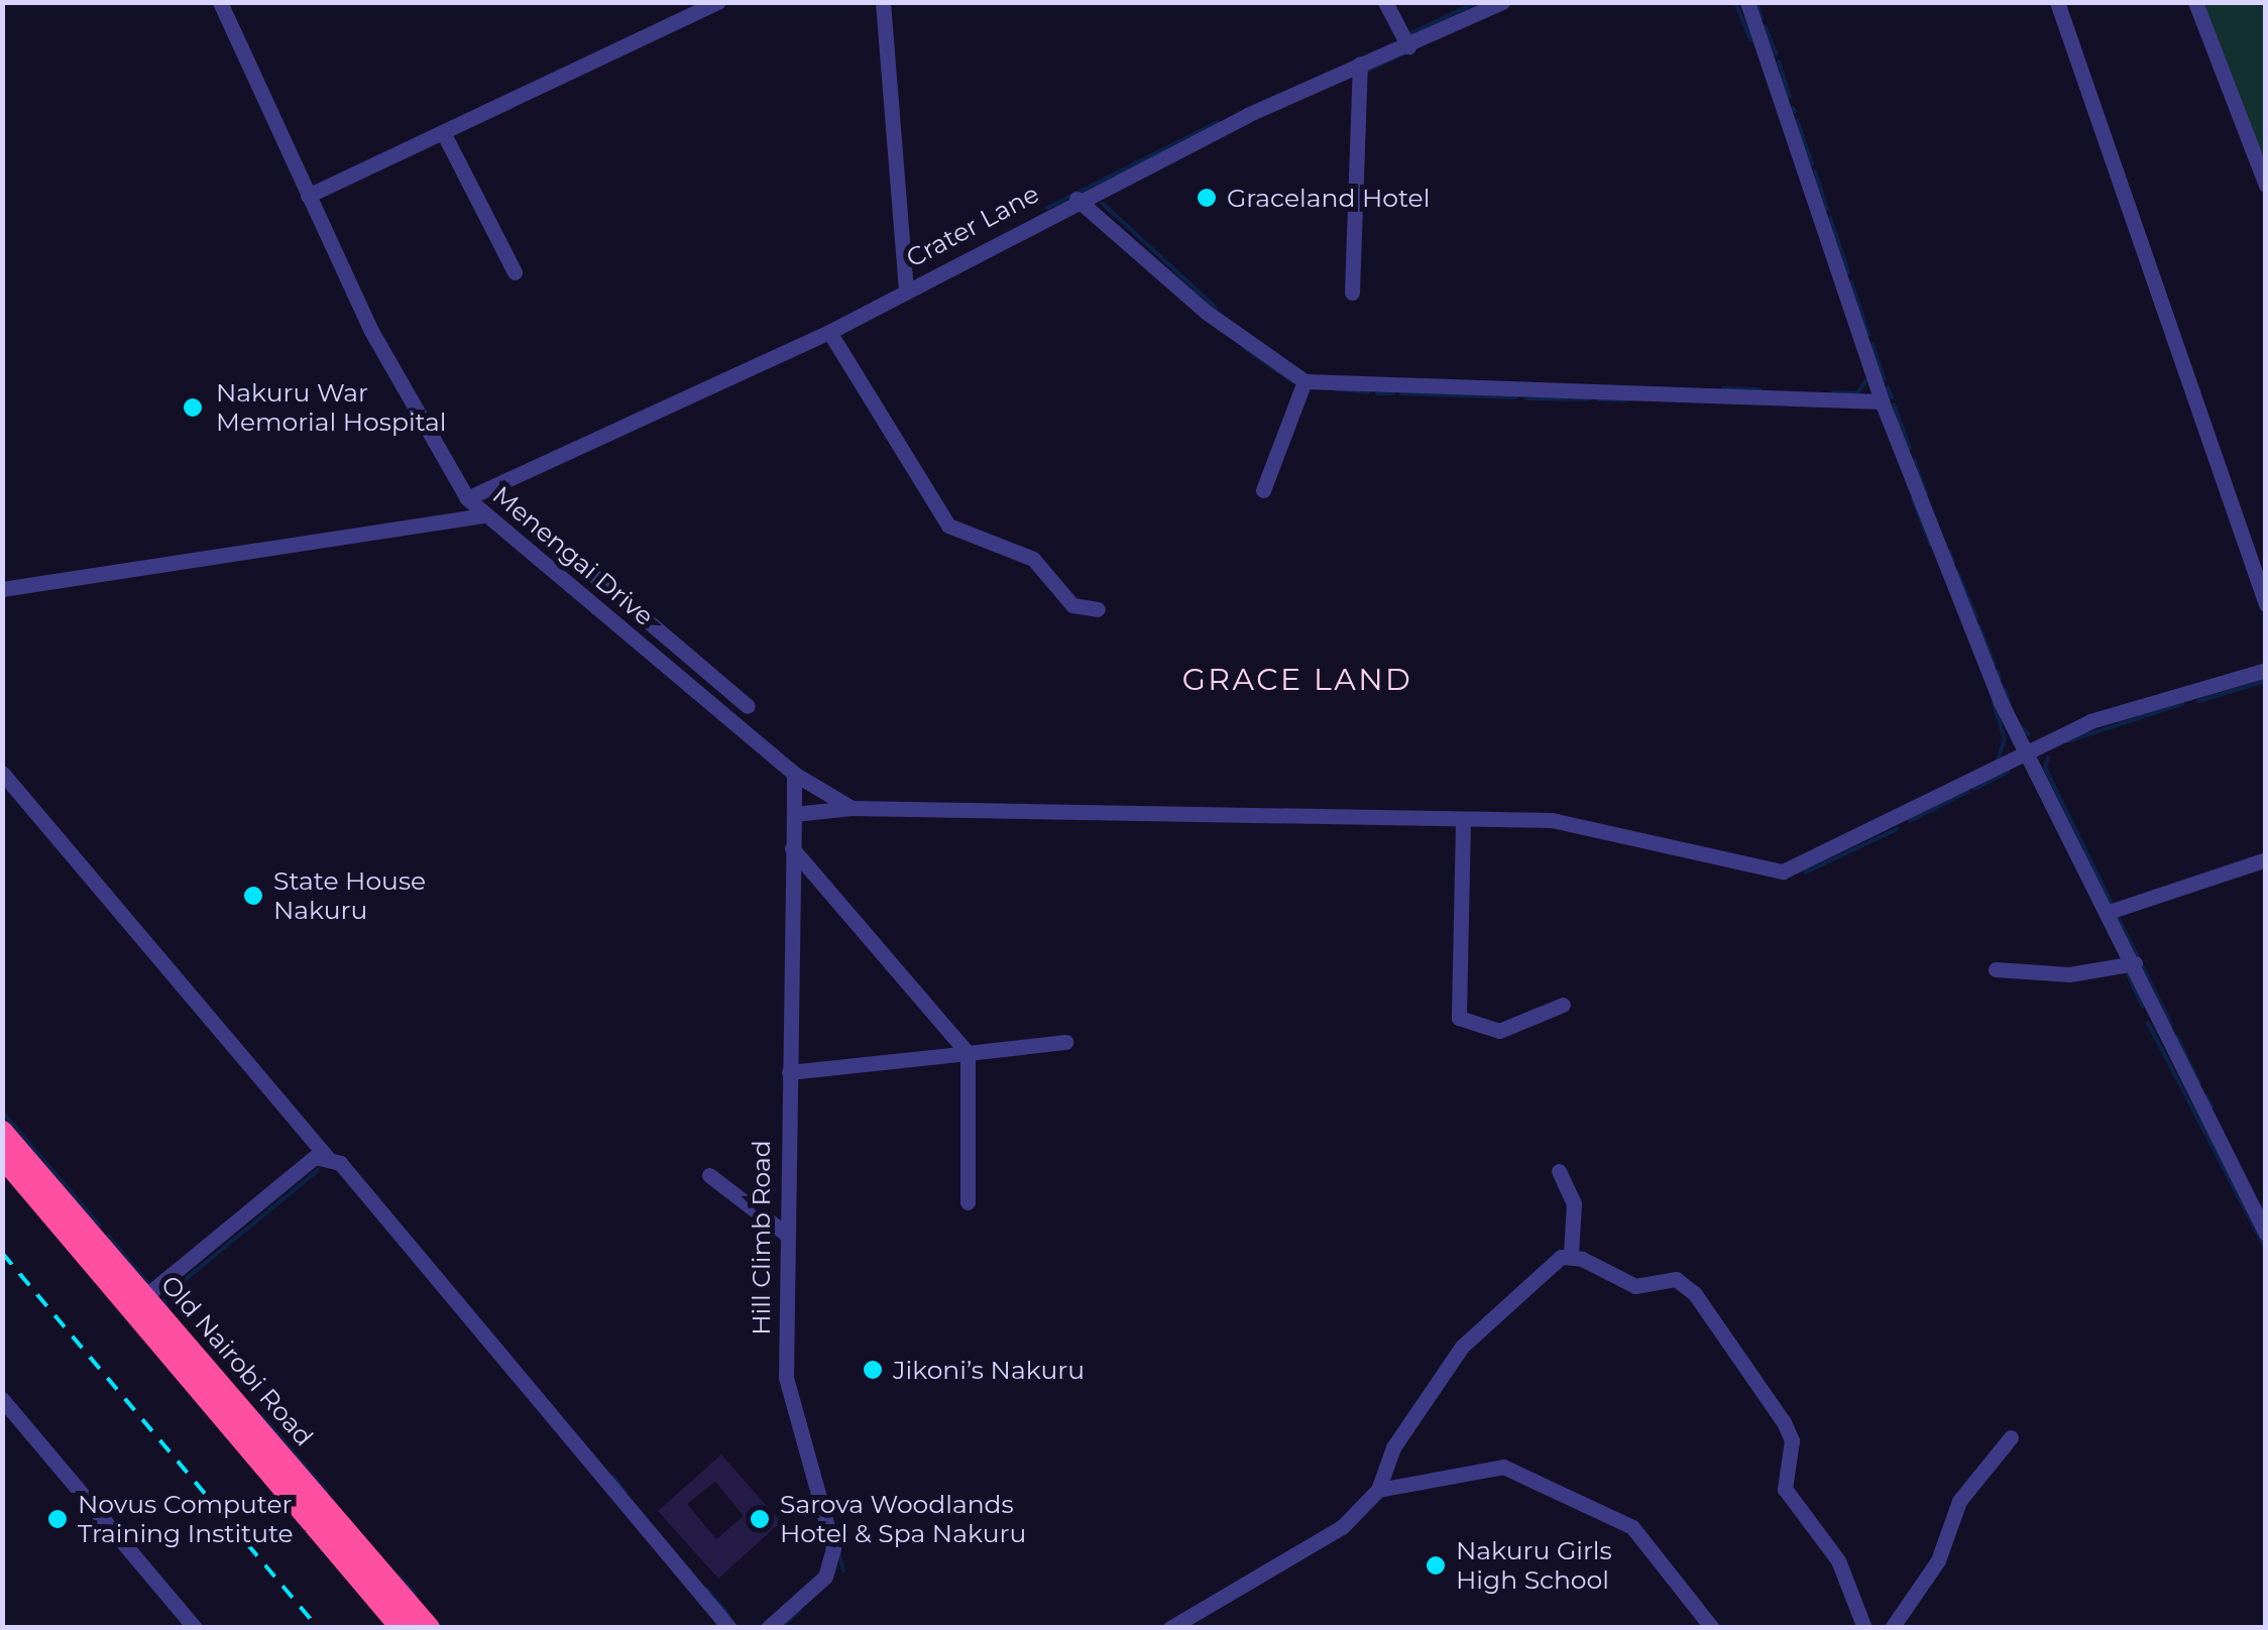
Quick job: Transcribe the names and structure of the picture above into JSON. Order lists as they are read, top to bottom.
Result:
{
  "streets": {
    "highway": ["Old Nairobi Road"],
    "street": ["Crater Lane", "Menengai Drive", "Hill Climb Road"]
  },
  "crossings": [
    ["Crater Lane", "Menengai Drive"],
    ["Menengai Drive", "Hill Climb Road"]
  ],
  "districts": ["GRACE LAND"],
  "places": [
    "Graceland Hotel",
    "Nakuru War Memorial Hospital",
    "State House Nakuru",
    "Jikoni’s Nakuru",
    "Novus Computer Training Institute",
    "Sarova Woodlands Hotel & Spa Nakuru",
    "Nakuru Girls High School"
  ]
}
